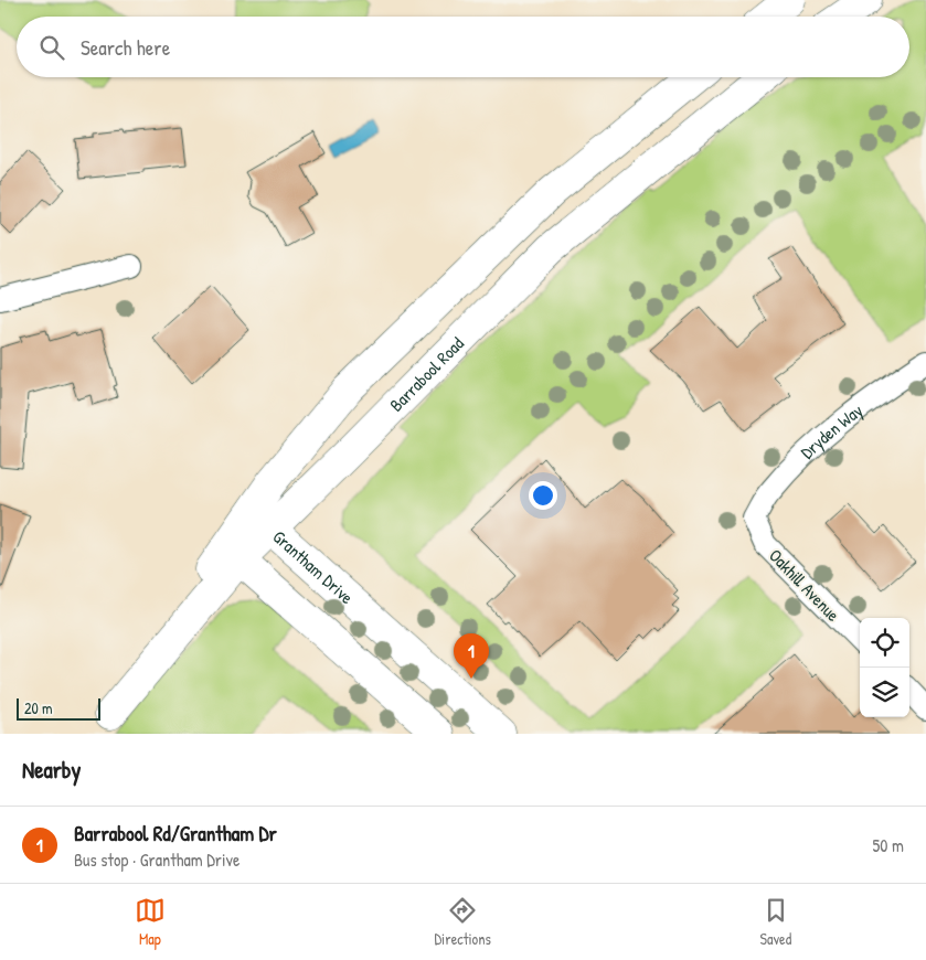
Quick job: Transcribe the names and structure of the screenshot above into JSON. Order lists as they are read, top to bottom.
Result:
{
  "streets": {
    "main road": ["Barrabool Road", "Grantham Drive"],
    "street": ["Dryden Way", "Oakhill Avenue"]
  },
  "crossings": [
    ["Barrabool Road", "Grantham Drive"],
    ["Dryden Way", "Oakhill Avenue"]
  ],
  "scale_bar": "20 m",
  "page": {
    "search": "Search here",
    "pins": "1",
    "scale": "20 m",
    "heading": "Nearby",
    "list": [
      {
        "mark": "1",
        "name": "Barrabool Rd/Grantham Dr",
        "note": "Bus stop · Grantham Drive",
        "value": "50 m"
      }
    ],
    "nav": ["Map", "Directions", "Saved"]
  }
}
